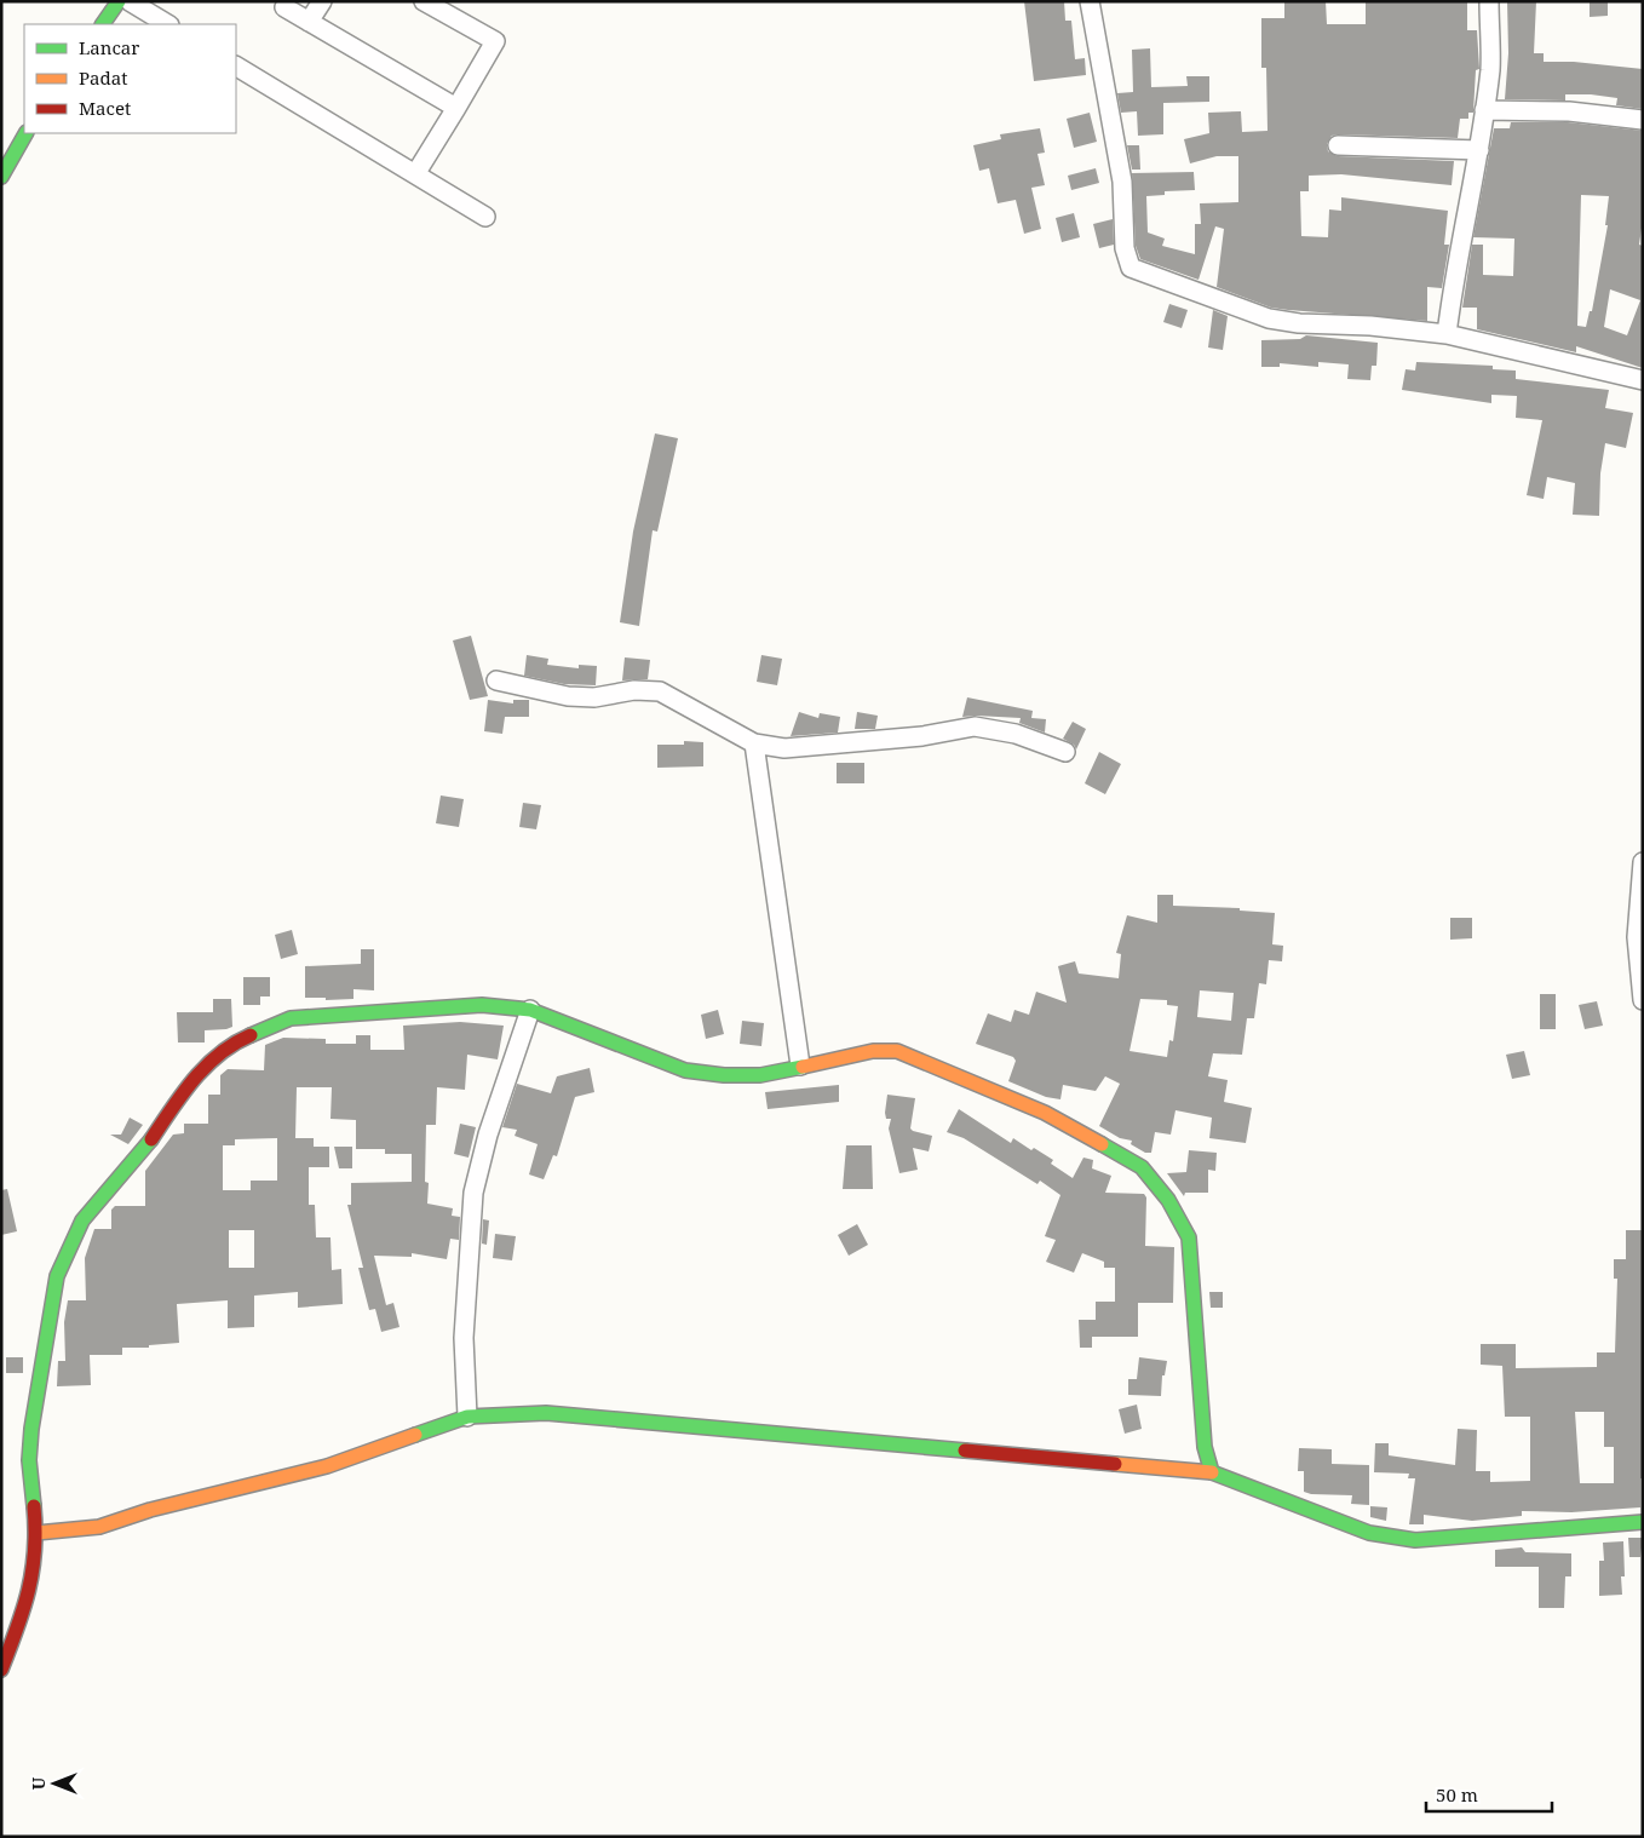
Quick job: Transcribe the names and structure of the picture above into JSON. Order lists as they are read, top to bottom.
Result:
{
  "legend": ["Lancar", "Padat", "Macet"],
  "scale_bar": "50 m",
  "north": "left"
}
